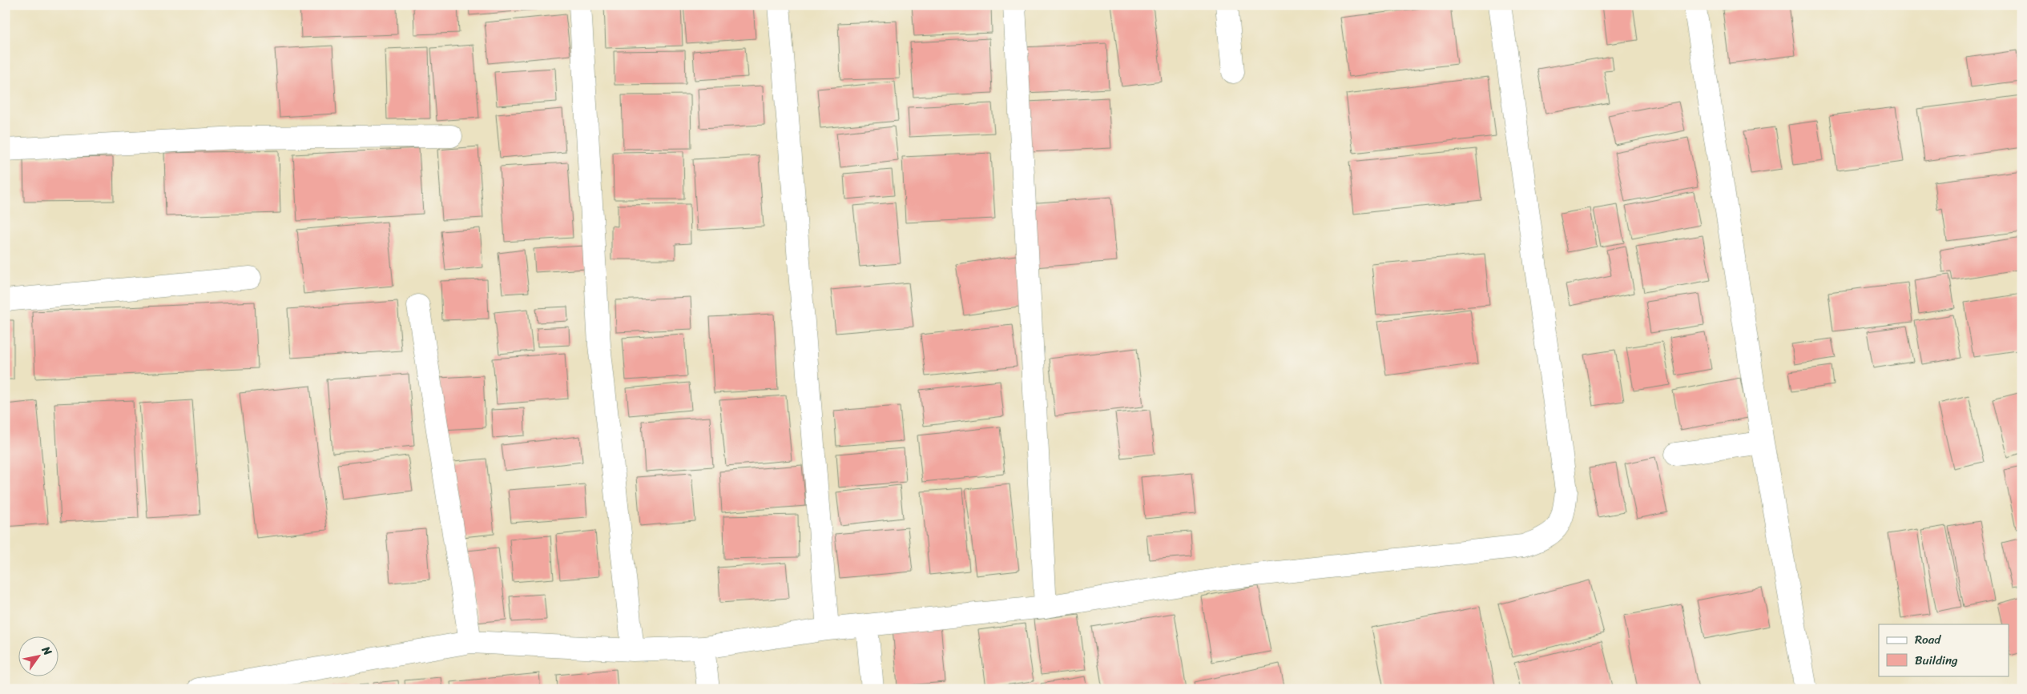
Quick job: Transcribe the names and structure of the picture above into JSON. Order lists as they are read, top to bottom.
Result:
{
  "legend": ["Road", "Building"],
  "north": "top right"
}
